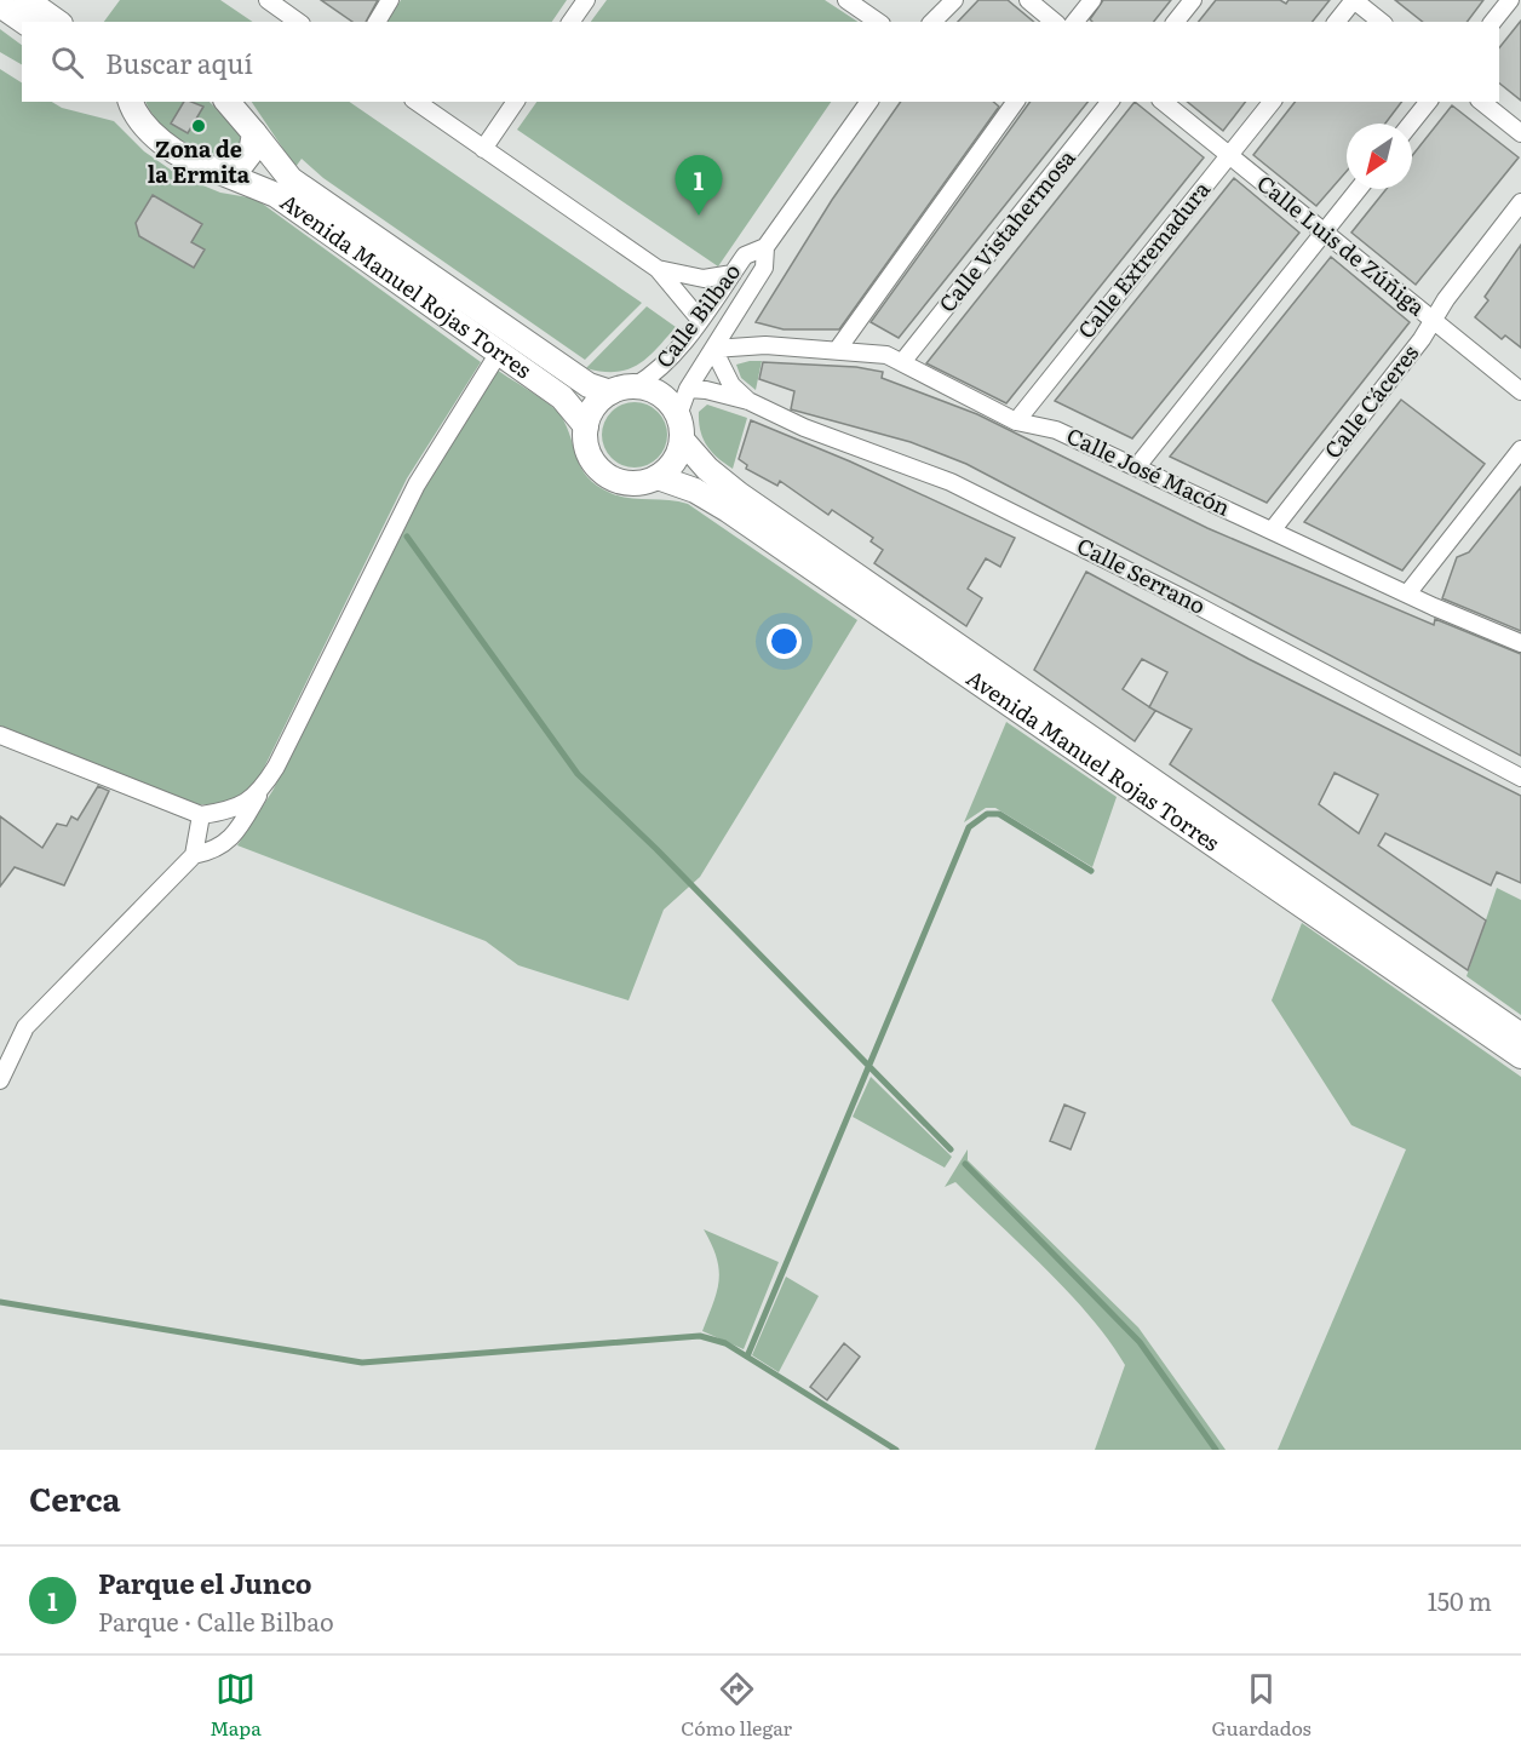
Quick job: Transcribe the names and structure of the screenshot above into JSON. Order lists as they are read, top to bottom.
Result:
{
  "streets": {
    "main road": ["Avenida Manuel Rojas Torres"],
    "street": [
      "Calle Vistahermosa",
      "Calle Luis de Zúñiga",
      "Calle Extremadura",
      "Calle Bilbao",
      "Calle Cáceres",
      "Calle José Macón",
      "Calle Serrano"
    ]
  },
  "crossings": [
    ["Calle Vistahermosa", "Calle José Macón"],
    ["Calle Luis de Zúñiga", "Calle Extremadura"],
    ["Calle Luis de Zúñiga", "Calle Cáceres"],
    ["Calle Extremadura", "Calle José Macón"],
    ["Avenida Manuel Rojas Torres", "Calle Bilbao"],
    ["Calle Bilbao", "Calle José Macón"],
    ["Calle Bilbao", "Calle Serrano"],
    ["Calle Cáceres", "Calle José Macón"],
    ["Calle José Macón", "Calle Serrano"]
  ],
  "places": ["Zona de la Ermita"],
  "north": "bottom left",
  "page": {
    "search": "Buscar aquí",
    "pins": "1",
    "heading": "Cerca",
    "list": [
      {
        "mark": "1",
        "name": "Parque el Junco",
        "note": "Parque · Calle Bilbao",
        "value": "150 m"
      }
    ],
    "nav": ["Mapa", "Cómo llegar", "Guardados"]
  }
}
